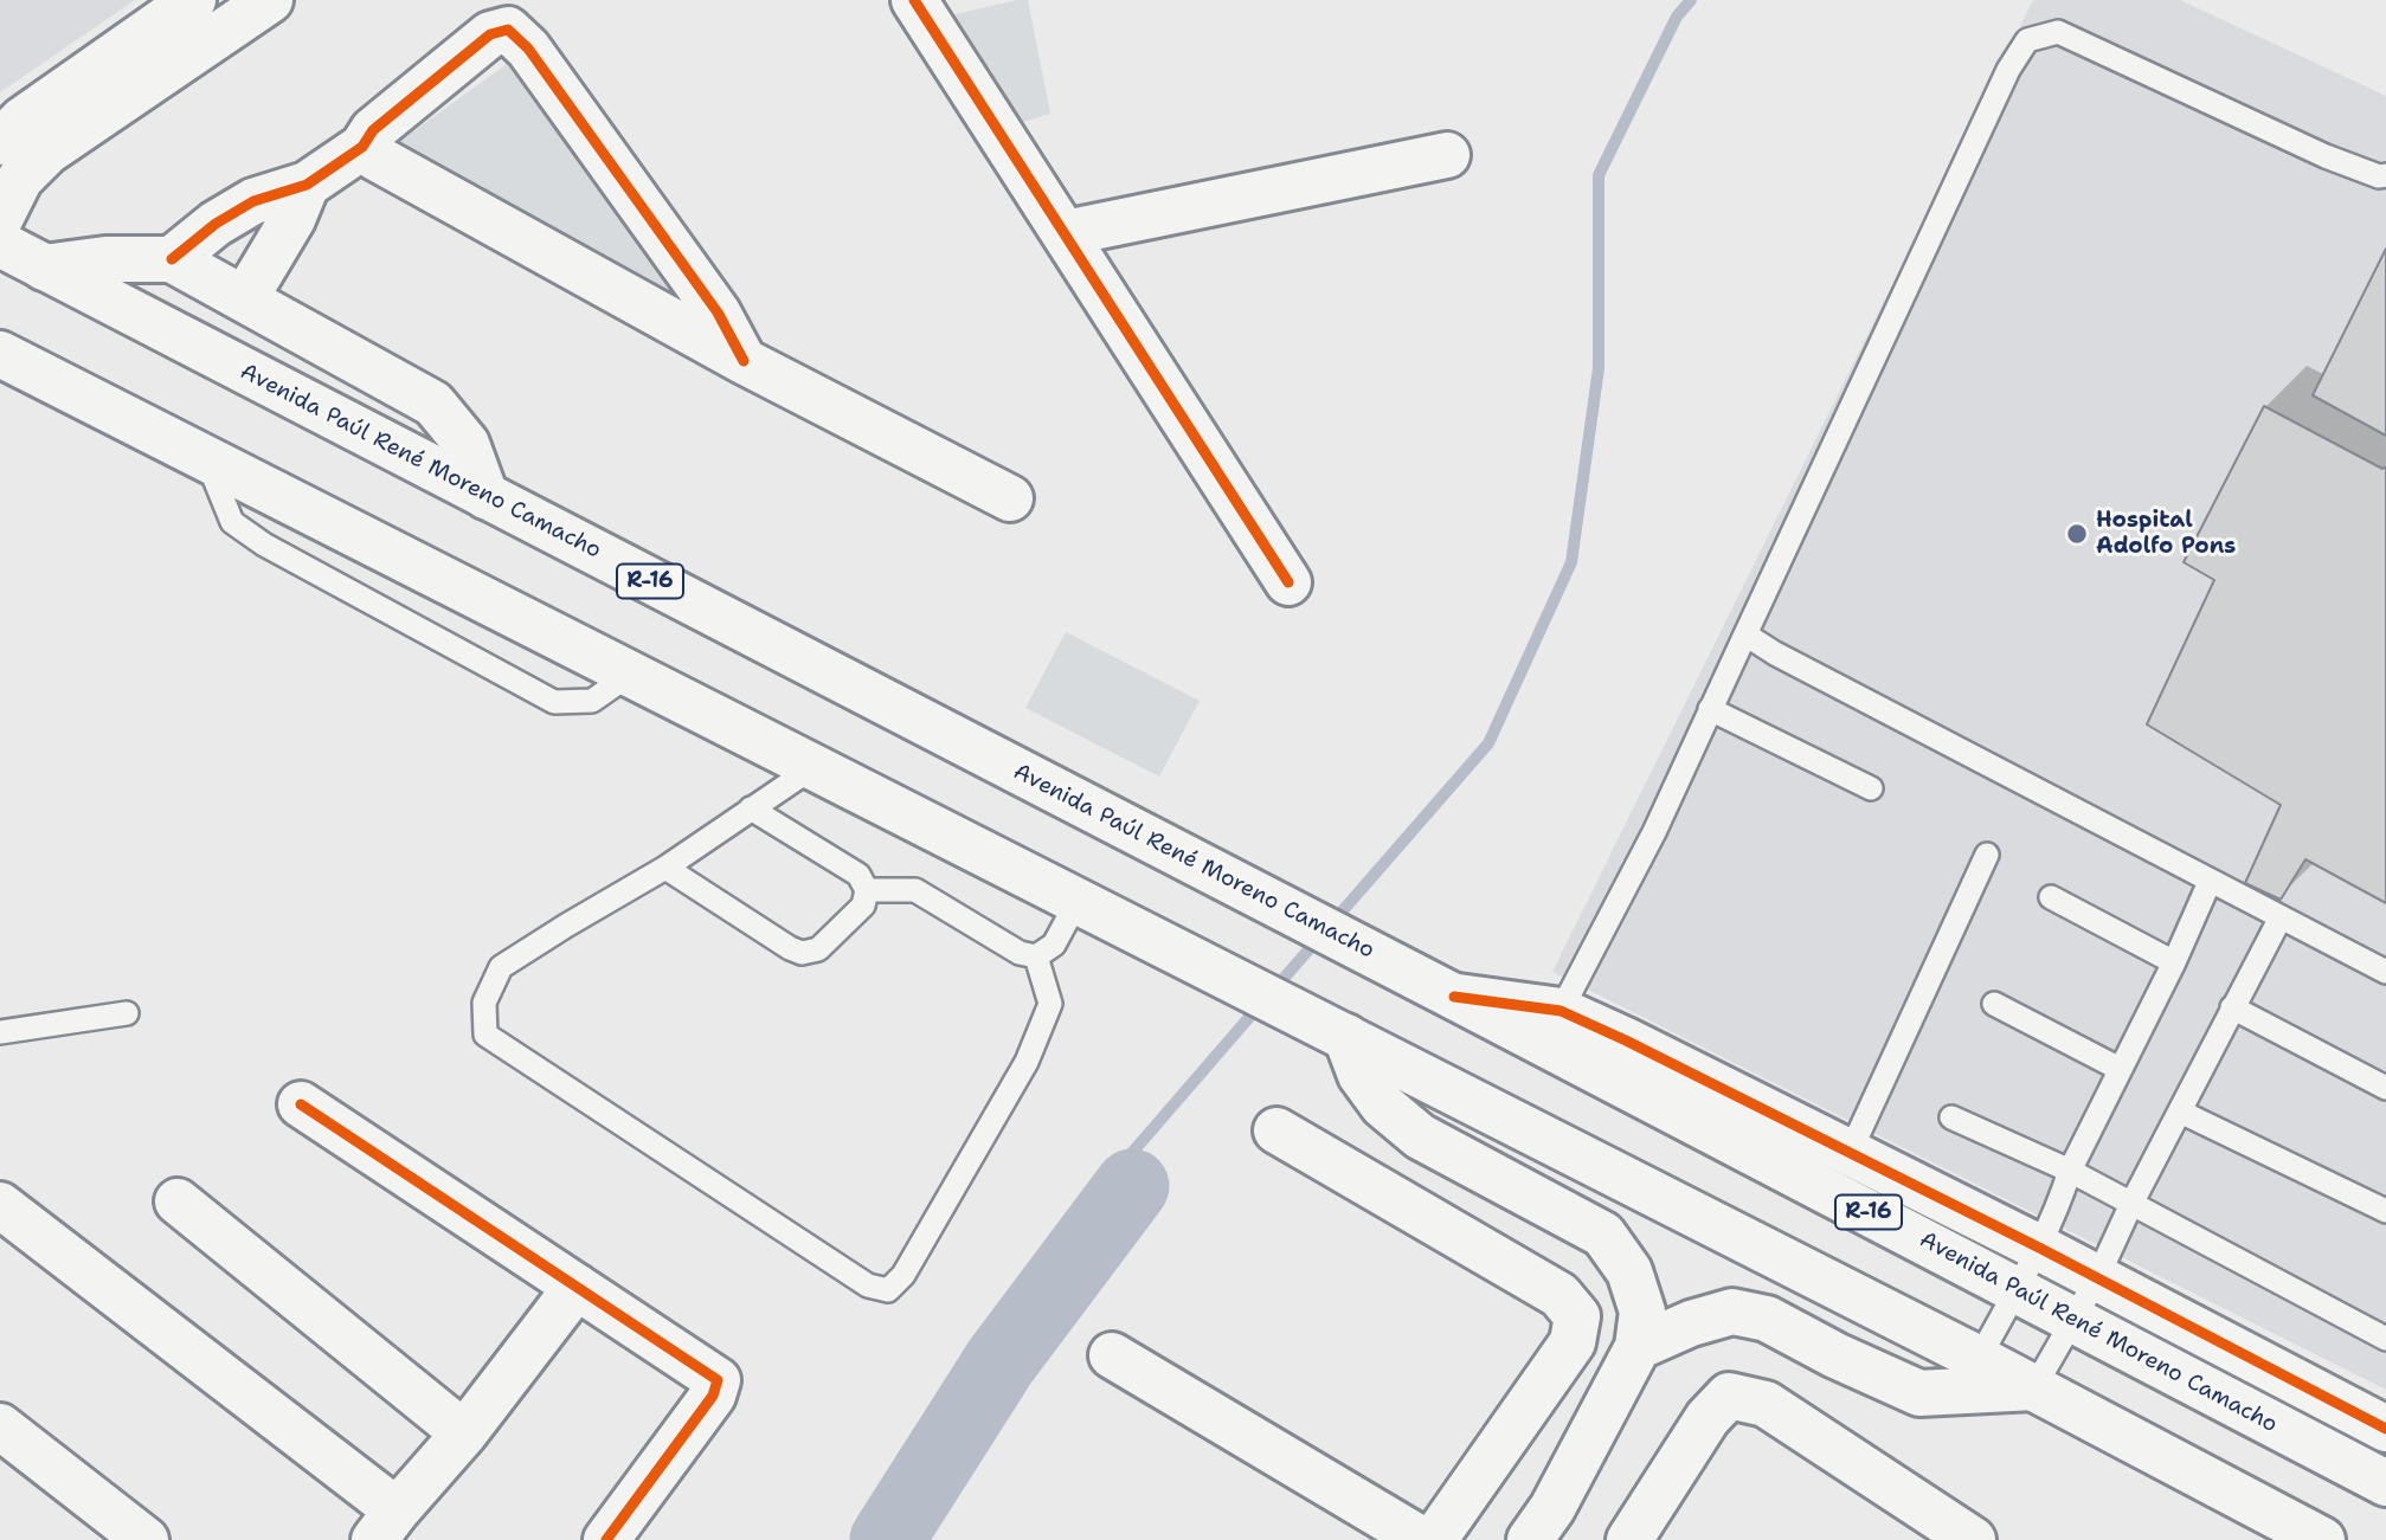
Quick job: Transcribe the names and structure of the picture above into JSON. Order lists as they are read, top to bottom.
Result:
{
  "streets": {
    "street": ["Avenida Paúl René Moreno Camacho", "R-16"]
  },
  "places": ["Hospital Adolfo Pons"]
}
